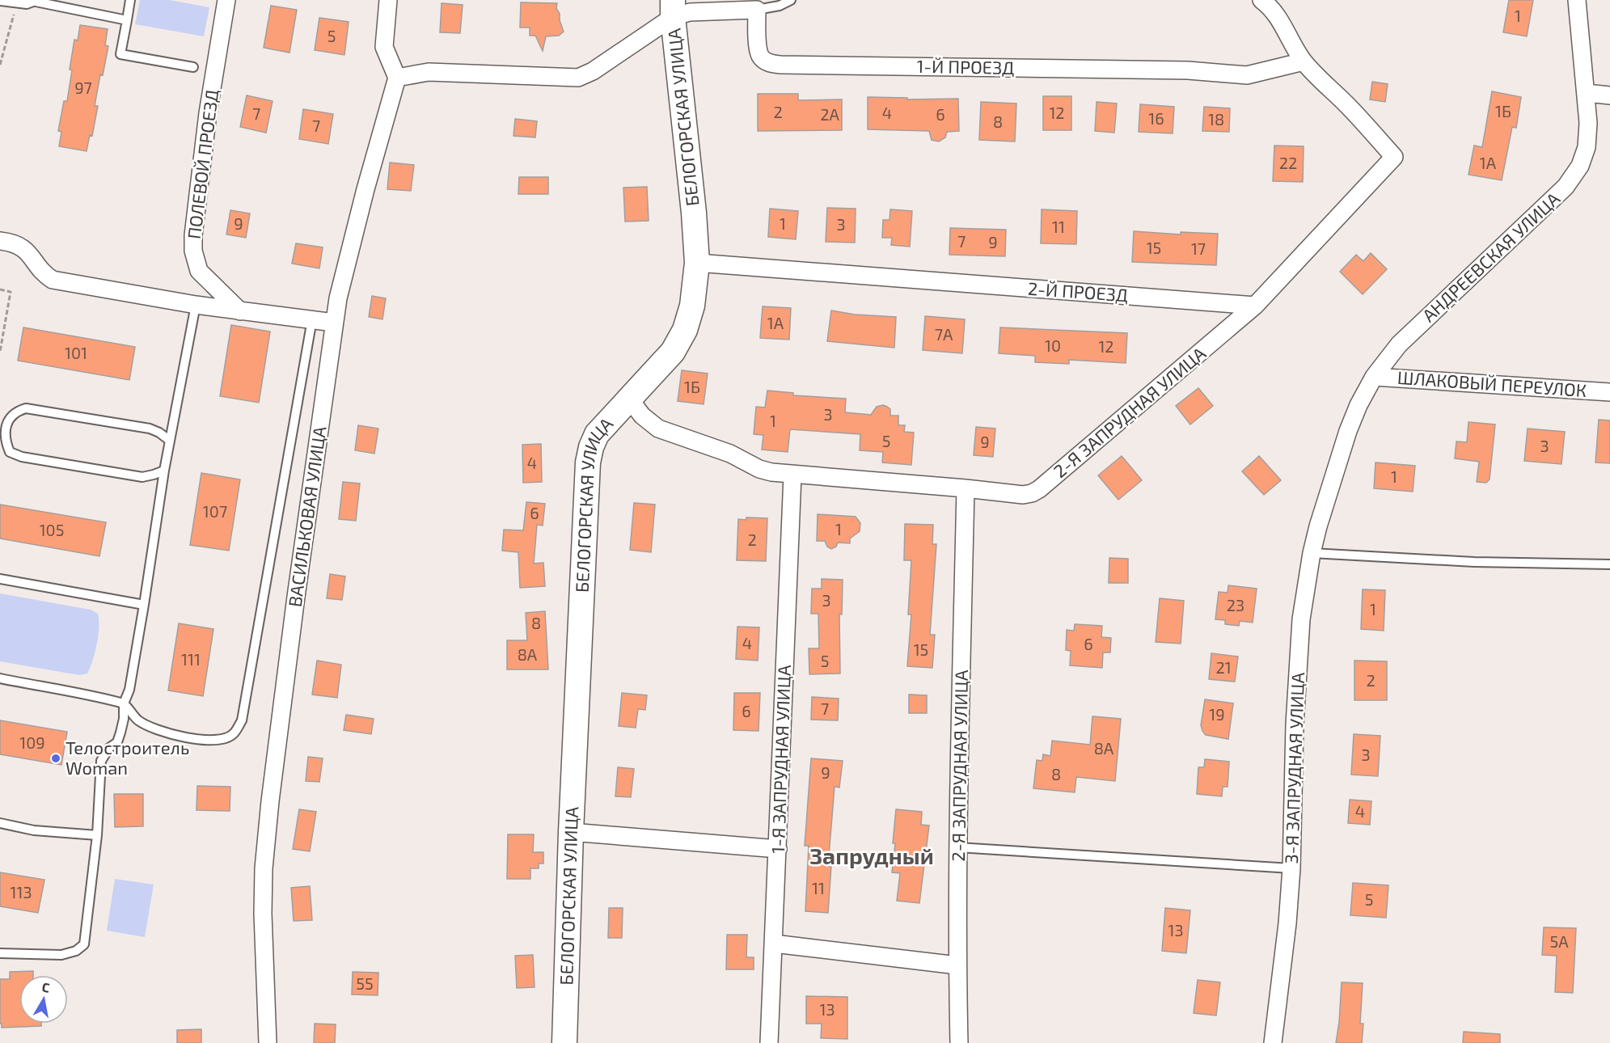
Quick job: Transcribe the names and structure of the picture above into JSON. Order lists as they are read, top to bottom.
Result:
{
  "streets": {
    "street": [
      "1-Й ПРОЕЗД",
      "БЕЛОГОРСКАЯ УЛИЦА",
      "ПОЛЕВОЙ ПРОЕЗД",
      "АНДРЕЕВСКАЯ УЛИЦА",
      "2-Й ПРОЕЗД",
      "ШЛАКОВЫЙ ПЕРЕУЛОК",
      "2-Я ЗАПРУДНАЯ УЛИЦА",
      "ВАСИЛЬКОВАЯ УЛИЦА",
      "1-Я ЗАПРУДНАЯ УЛИЦА",
      "3-Я ЗАПРУДНАЯ УЛИЦА"
    ]
  },
  "crossings": [
    ["БЕЛОГОРСКАЯ УЛИЦА", "2-Й ПРОЕЗД"],
    ["БЕЛОГОРСКАЯ УЛИЦА", "2-Я ЗАПРУДНАЯ УЛИЦА"],
    ["АНДРЕЕВСКАЯ УЛИЦА", "ШЛАКОВЫЙ ПЕРЕУЛОК"],
    ["АНДРЕЕВСКАЯ УЛИЦА", "3-Я ЗАПРУДНАЯ УЛИЦА"],
    ["2-Й ПРОЕЗД", "2-Я ЗАПРУДНАЯ УЛИЦА"],
    ["2-Я ЗАПРУДНАЯ УЛИЦА", "1-Я ЗАПРУДНАЯ УЛИЦА"]
  ],
  "districts": ["Запрудный"],
  "places": ["Телостроитель Woman"],
  "house_numbers": [
    "1",
    "5",
    "97",
    "1Б",
    "2",
    "4",
    "12",
    "7",
    "2А",
    "6",
    "16",
    "18",
    "8",
    "7",
    "22",
    "1А",
    "9",
    "1",
    "3",
    "11",
    "7",
    "9",
    "15",
    "17",
    "1А",
    "7А",
    "10",
    "12",
    "101",
    "1Б",
    "3",
    "1",
    "5",
    "9",
    "3",
    "4",
    "1",
    "107",
    "6",
    "1",
    "105",
    "2",
    "3",
    "23",
    "1",
    "8",
    "4",
    "6",
    "15",
    "8А",
    "111",
    "5",
    "21",
    "2",
    "7",
    "6",
    "19",
    "109",
    "8А",
    "3",
    "9",
    "8",
    "4",
    "11",
    "113",
    "5",
    "13",
    "5А",
    "55",
    "13"
  ],
  "north": "top"
}
